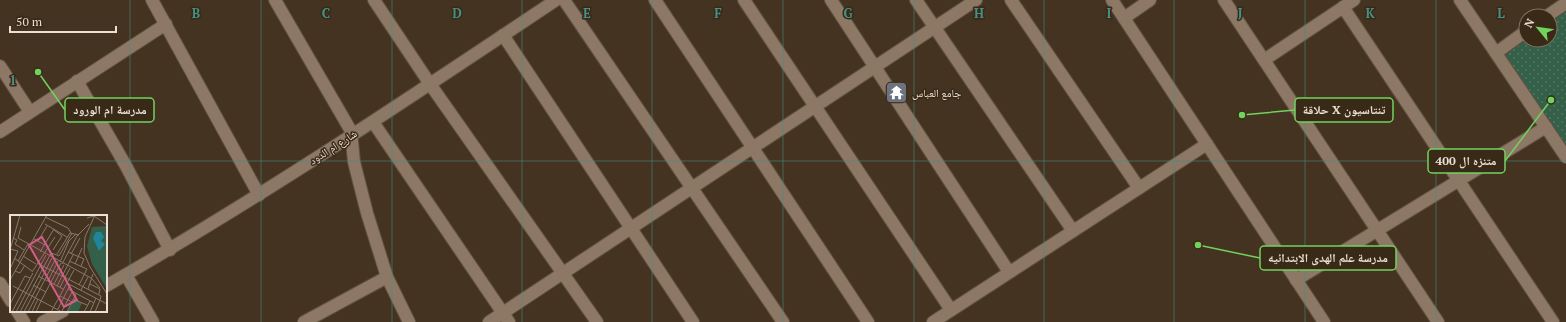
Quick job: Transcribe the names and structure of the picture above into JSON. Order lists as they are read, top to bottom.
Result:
{
  "streets": {
    "street": ["شارع ام الدود"]
  },
  "places": {
    "other": [
      "مدرسة ام الورود",
      "متنزه ال 400",
      "حلاقة X تنتاسيون",
      "مدرسة علم الهدى الابتدائيه"
    ],
    "temple": ["جامع العباس"]
  },
  "scale_bar": "50 m",
  "north": "top left",
  "grid": {
    "columns": [
      "B",
      "C",
      "D",
      "E",
      "F",
      "G",
      "H",
      "I",
      "J",
      "K",
      "L"
    ],
    "rows": ["1"]
  }
}
